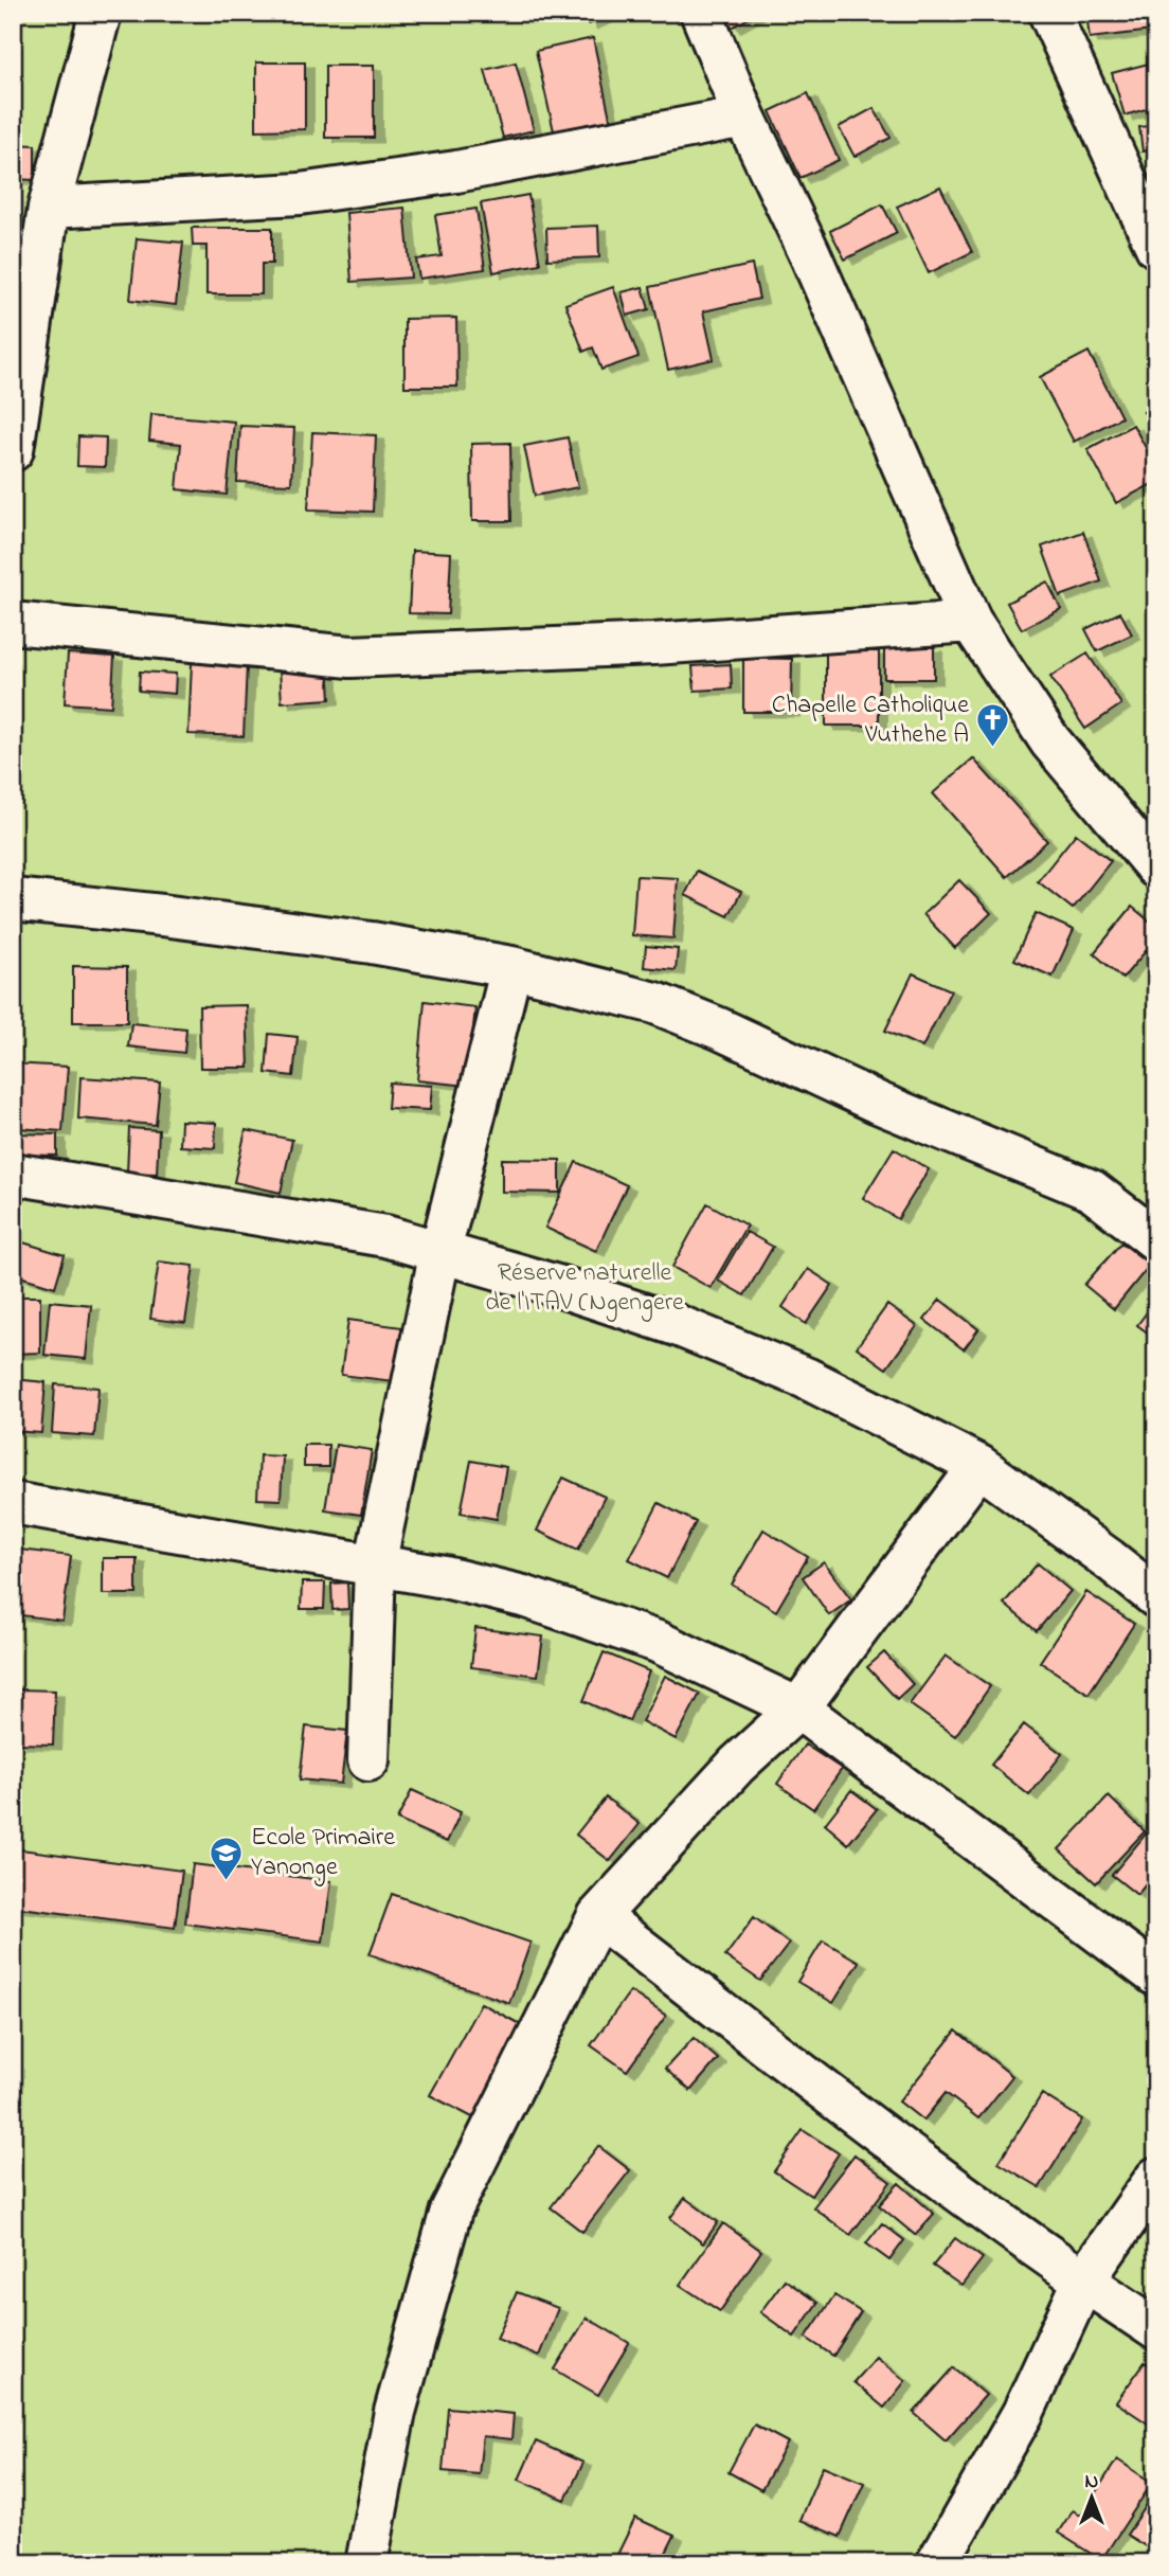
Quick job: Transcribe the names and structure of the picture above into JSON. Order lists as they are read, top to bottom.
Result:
{
  "parks": ["Réserve naturelle de l'ITAV (Ngengere"],
  "places": {
    "church": ["Chapelle Catholique Vuthehe A"],
    "school or university": ["Ecole Primaire Yanonge"]
  },
  "north": "top"
}
